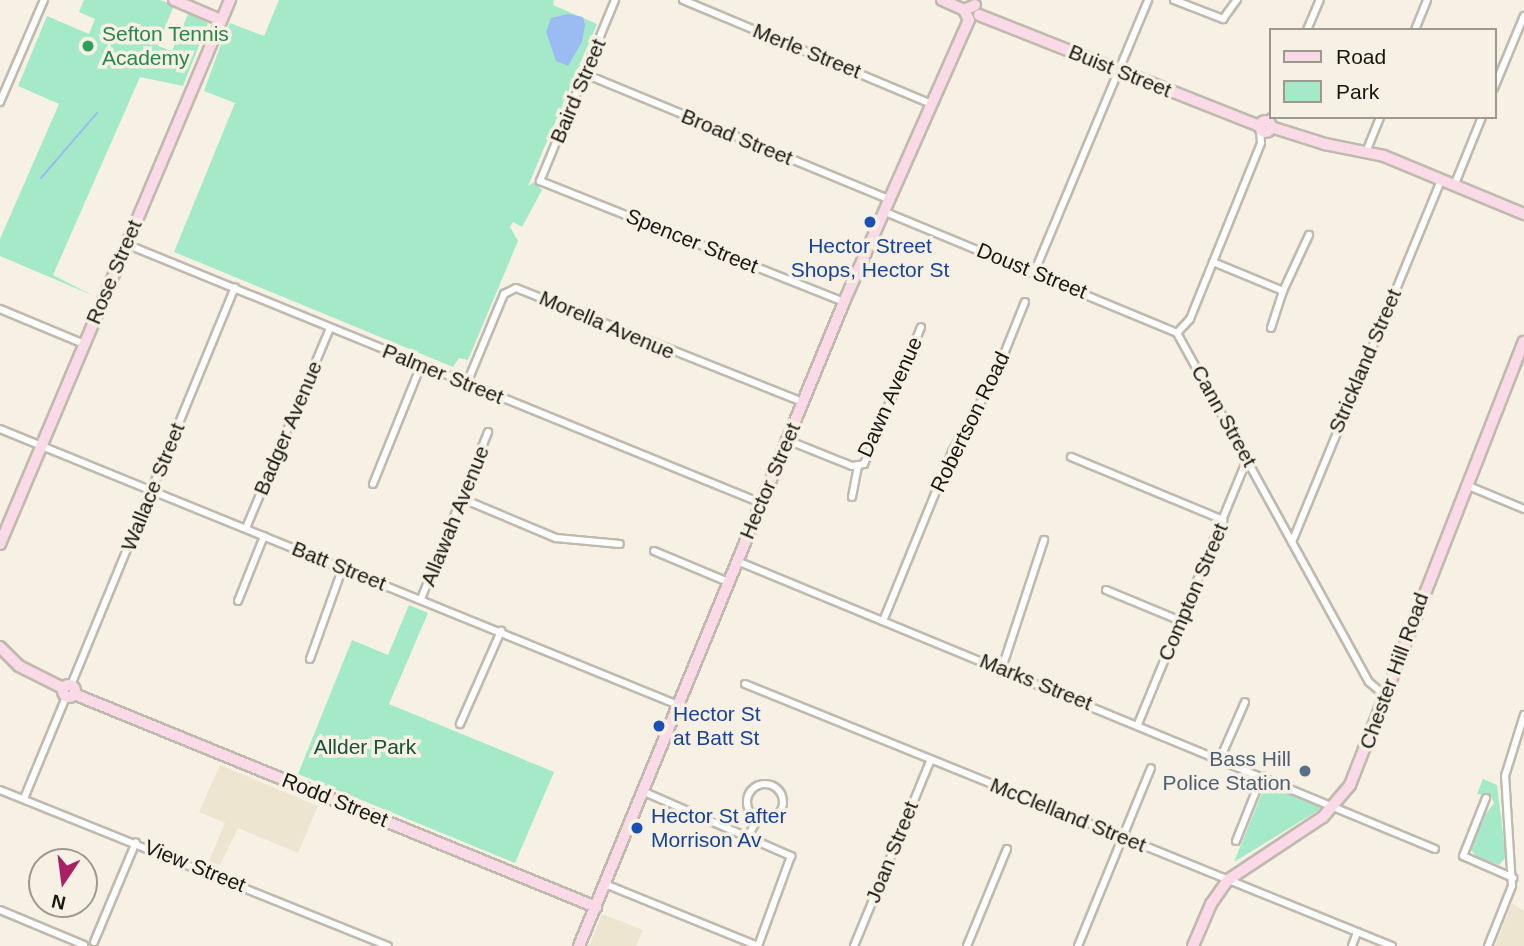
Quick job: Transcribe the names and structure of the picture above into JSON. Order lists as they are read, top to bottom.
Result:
{
  "streets": {
    "street": [
      "Merle Street",
      "Buist Street",
      "Baird Street",
      "Broad Street",
      "Spencer Street",
      "Doust Street",
      "Rose Street",
      "Morella Avenue",
      "Strickland Street",
      "Palmer Street",
      "Dawn Avenue",
      "Cann Street",
      "Robertson Road",
      "Badger Avenue",
      "Hector Street",
      "Wallace Street",
      "Allawah Avenue",
      "Batt Street",
      "Compton Street",
      "Chester Hill Road",
      "Marks Street",
      "Rodd Street",
      "McClelland Street",
      "Joan Street",
      "View Street"
    ]
  },
  "crossings": [
    ["Merle Street", "Hector Street"],
    ["Buist Street", "Strickland Street"],
    ["Buist Street", "Hector Street"],
    ["Baird Street", "Broad Street"],
    ["Baird Street", "Spencer Street"],
    ["Broad Street", "Hector Street"],
    ["Spencer Street", "Hector Street"],
    ["Doust Street", "Cann Street"],
    ["Doust Street", "Hector Street"],
    ["Rose Street", "Palmer Street"],
    ["Rose Street", "Batt Street"],
    ["Morella Avenue", "Palmer Street"],
    ["Morella Avenue", "Hector Street"],
    ["Strickland Street", "Cann Street"],
    ["Palmer Street", "Badger Avenue"],
    ["Palmer Street", "Hector Street"],
    ["Palmer Street", "Wallace Street"],
    ["Dawn Avenue", "Hector Street"],
    ["Cann Street", "Compton Street"],
    ["Cann Street", "Chester Hill Road"],
    ["Robertson Road", "Marks Street"],
    ["Badger Avenue", "Batt Street"],
    ["Hector Street", "Batt Street"],
    ["Hector Street", "Marks Street"],
    ["Hector Street", "Rodd Street"],
    ["Wallace Street", "Batt Street"],
    ["Wallace Street", "Rodd Street"],
    ["Wallace Street", "View Street"],
    ["Allawah Avenue", "Batt Street"],
    ["Compton Street", "Marks Street"],
    ["Chester Hill Road", "Marks Street"],
    ["Chester Hill Road", "McClelland Street"],
    ["McClelland Street", "Joan Street"]
  ],
  "parks": ["Allder Park"],
  "places": [
    "Sefton Tennis Academy",
    "Hector Street Shops, Hector St",
    "Hector St at Batt St",
    "Bass Hill Police Station",
    "Hector St after Morrison Av"
  ],
  "legend": ["Road", "Park"],
  "north": "bottom"
}
